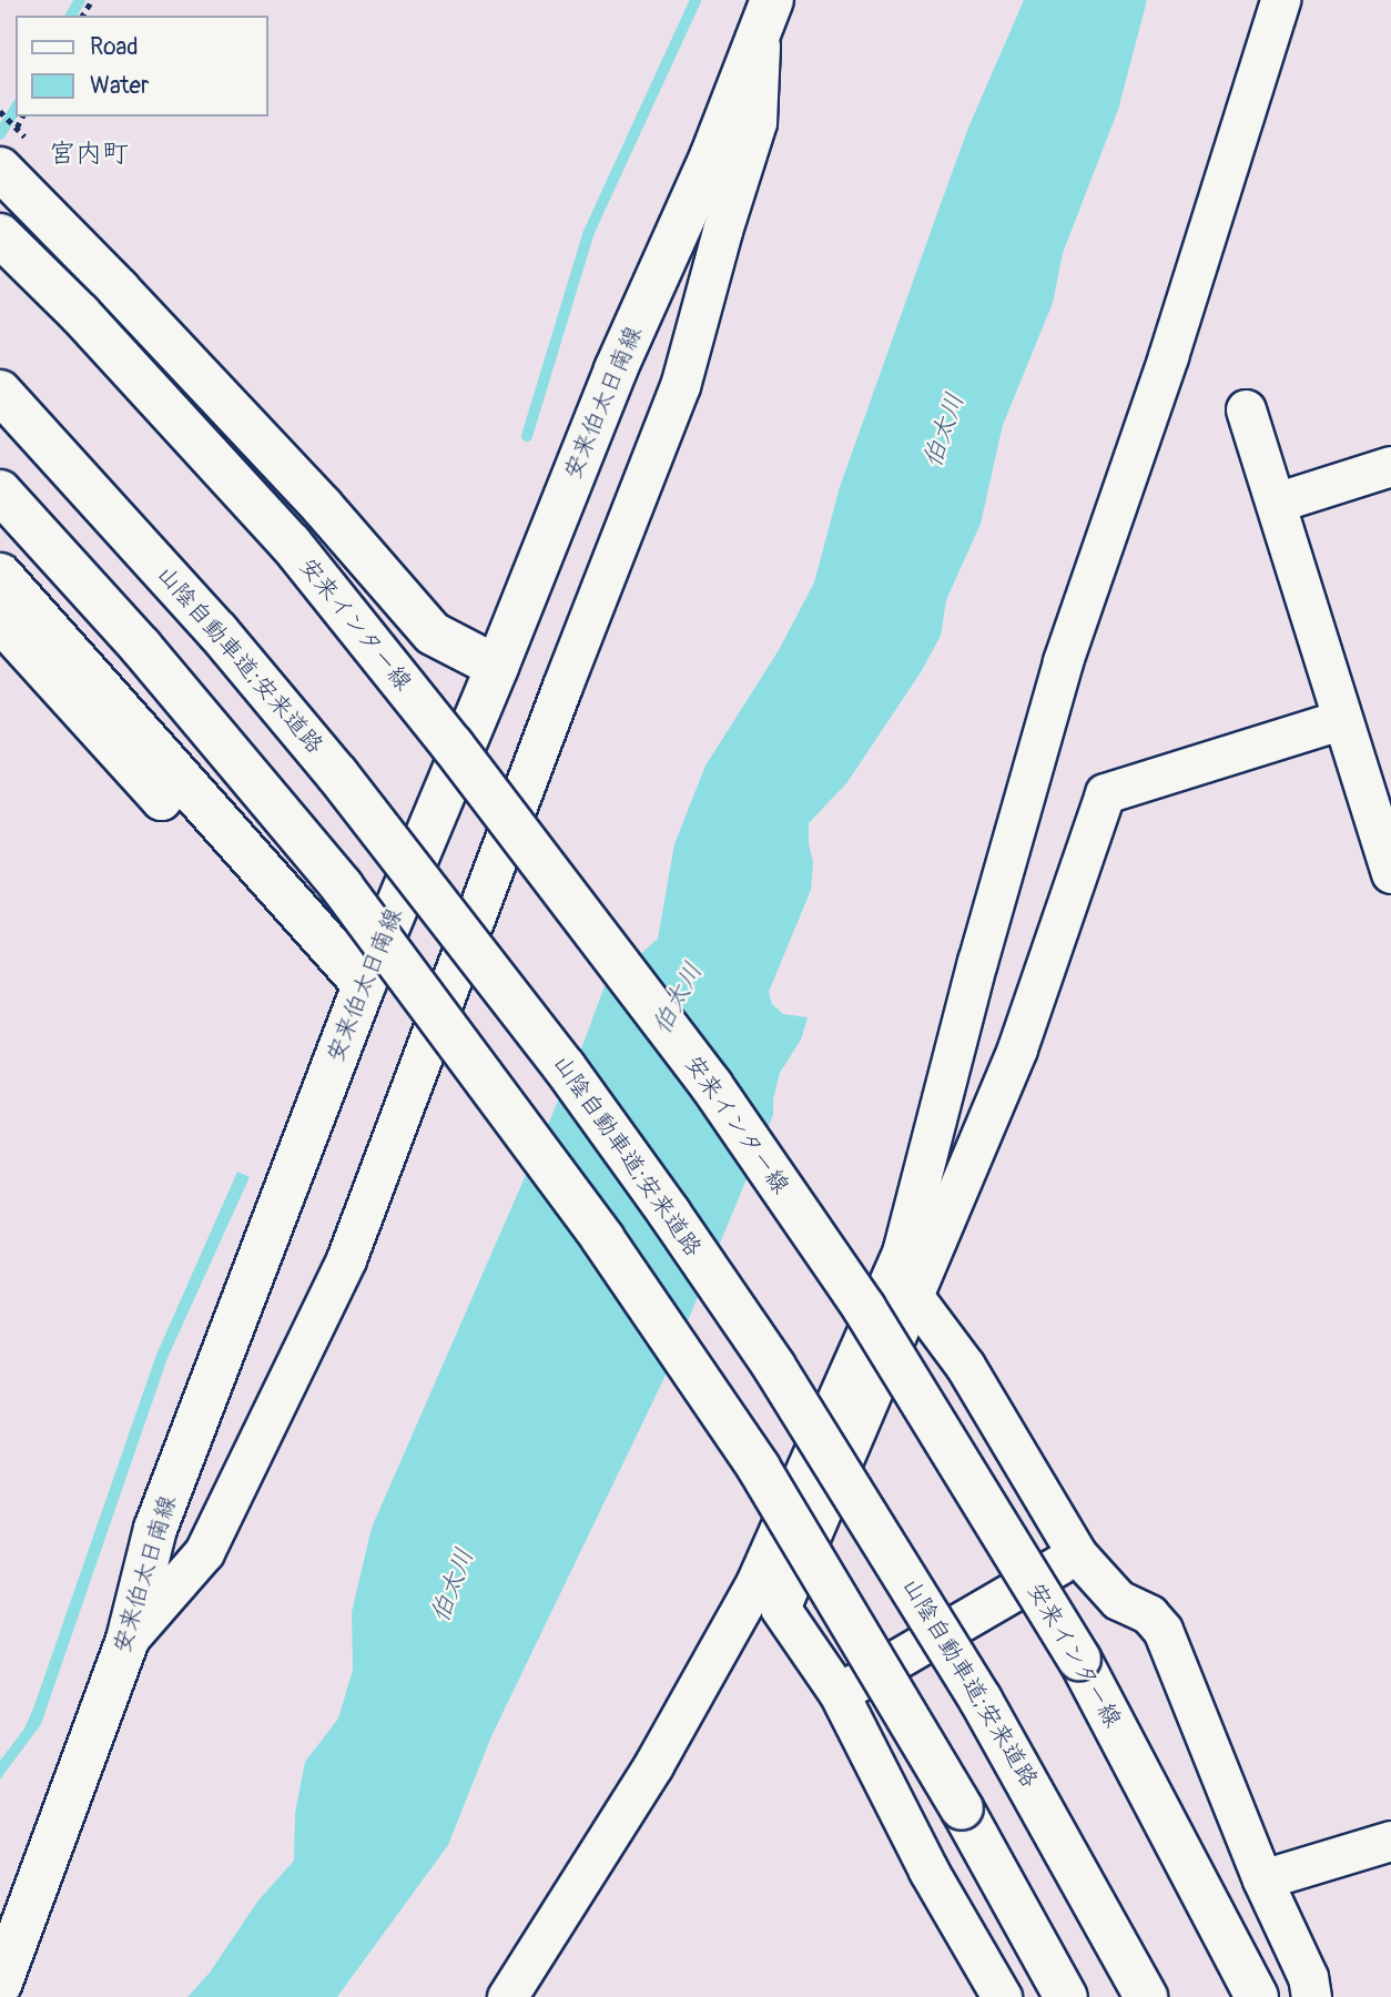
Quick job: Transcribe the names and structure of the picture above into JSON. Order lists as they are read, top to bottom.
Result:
{
  "streets": {
    "main road": ["安来伯太日南線", "安来インター線", "山陰自動車道;安来道路"]
  },
  "districts": ["宮内町"],
  "water": ["伯太川"],
  "legend": ["Road", "Water"]
}
